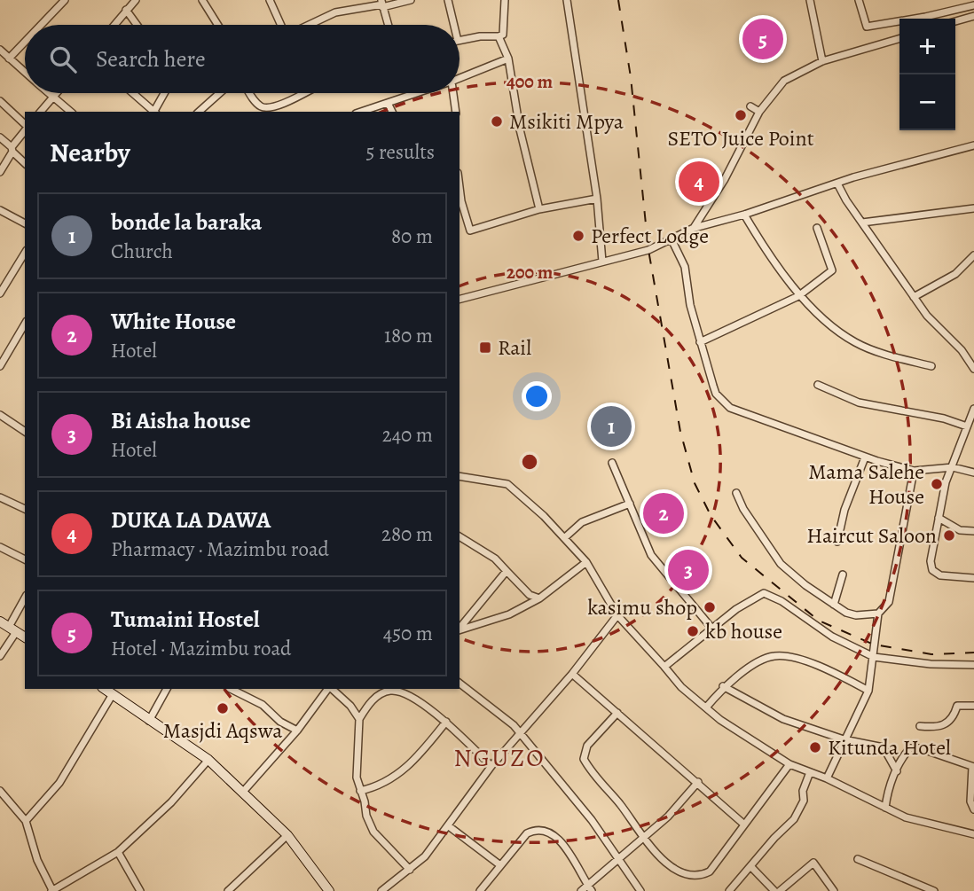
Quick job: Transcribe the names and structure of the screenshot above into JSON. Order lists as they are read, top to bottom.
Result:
{
  "districts": ["NGUZO"],
  "places": {
    "other": [
      "SETO Juice Point",
      "Msikiti Mpya",
      "Perfect Lodge",
      "Mama Salehe House",
      "Haircut Saloon",
      "kasimu shop",
      "kb house",
      "Masjdi Aqswa",
      "Kitunda Hotel"
    ],
    "transit": ["Rail"]
  },
  "page": {
    "pins": [
      "5",
      "4",
      "1",
      "2",
      "3"
    ],
    "map_buttons": ["+", "−"],
    "search": "Search here",
    "heading": ["Nearby", "5 results"],
    "list": [
      {
        "mark": "1",
        "name": "bonde la baraka",
        "note": "Church",
        "value": "80 m"
      },
      {
        "mark": "2",
        "name": "White House",
        "note": "Hotel",
        "value": "180 m"
      },
      {
        "mark": "3",
        "name": "Bi Aisha house",
        "note": "Hotel",
        "value": "240 m"
      },
      {
        "mark": "4",
        "name": "DUKA LA DAWA",
        "note": "Pharmacy · Mazimbu road",
        "value": "280 m"
      },
      {
        "mark": "5",
        "name": "Tumaini Hostel",
        "note": "Hotel · Mazimbu road",
        "value": "450 m"
      }
    ]
  },
  "rings": ["400 m", "200 m"]
}
